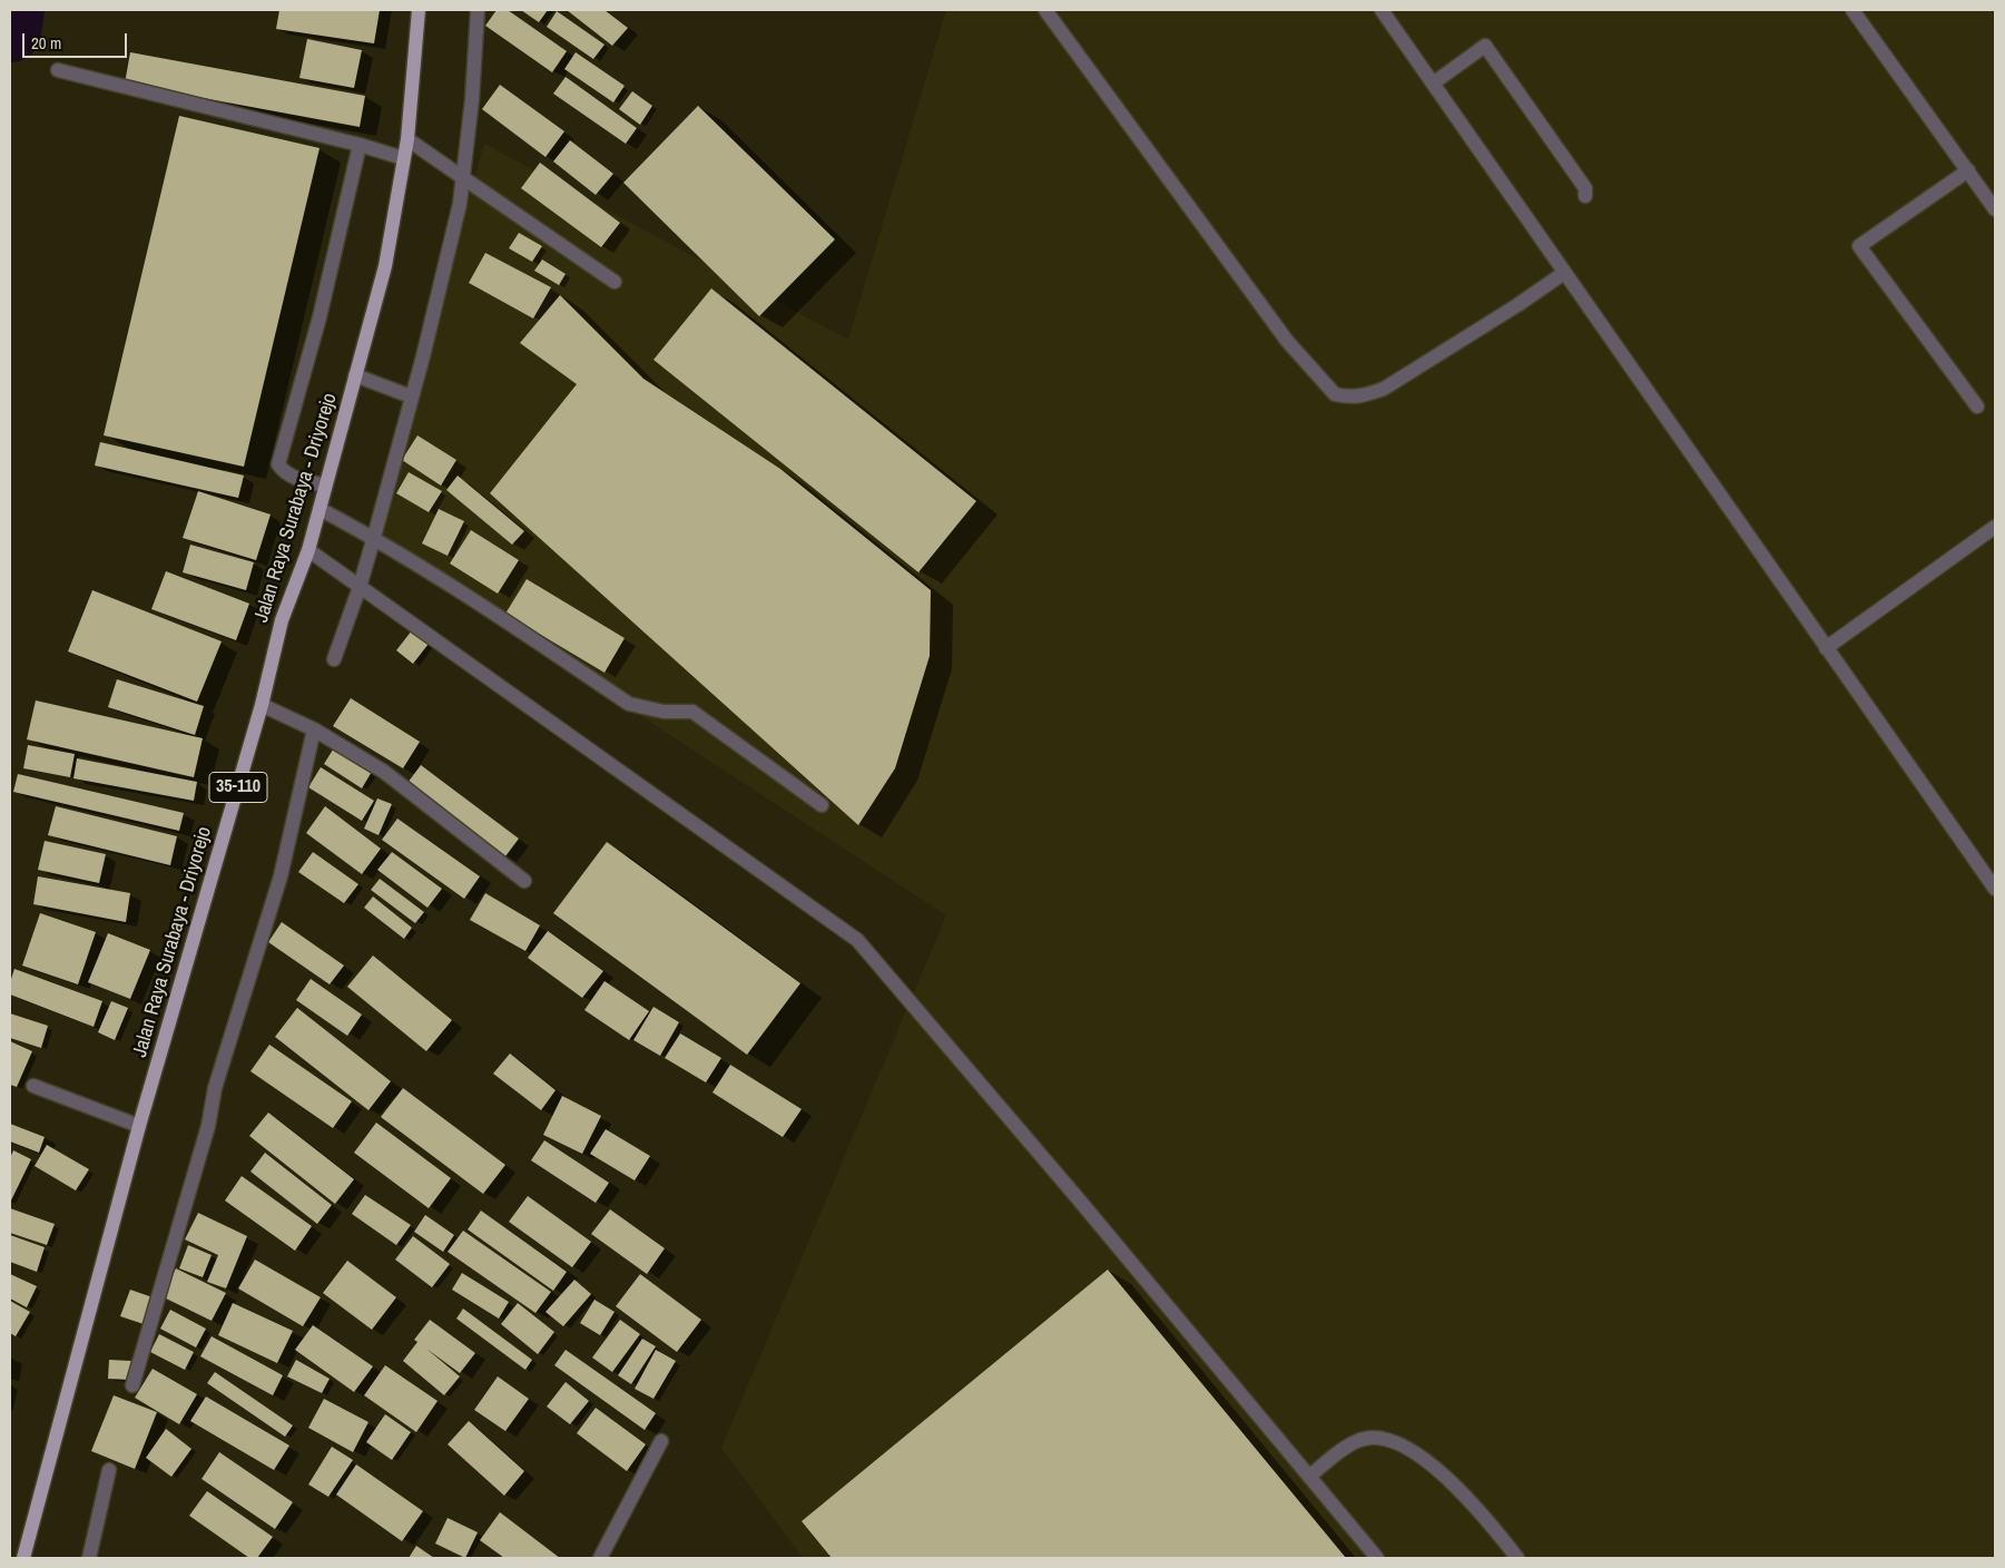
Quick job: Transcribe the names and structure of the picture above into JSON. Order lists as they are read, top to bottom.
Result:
{
  "streets": {
    "main road": ["Jalan Raya Surabaya - Driyorejo", "35-110"]
  },
  "scale_bar": "20 m"
}
